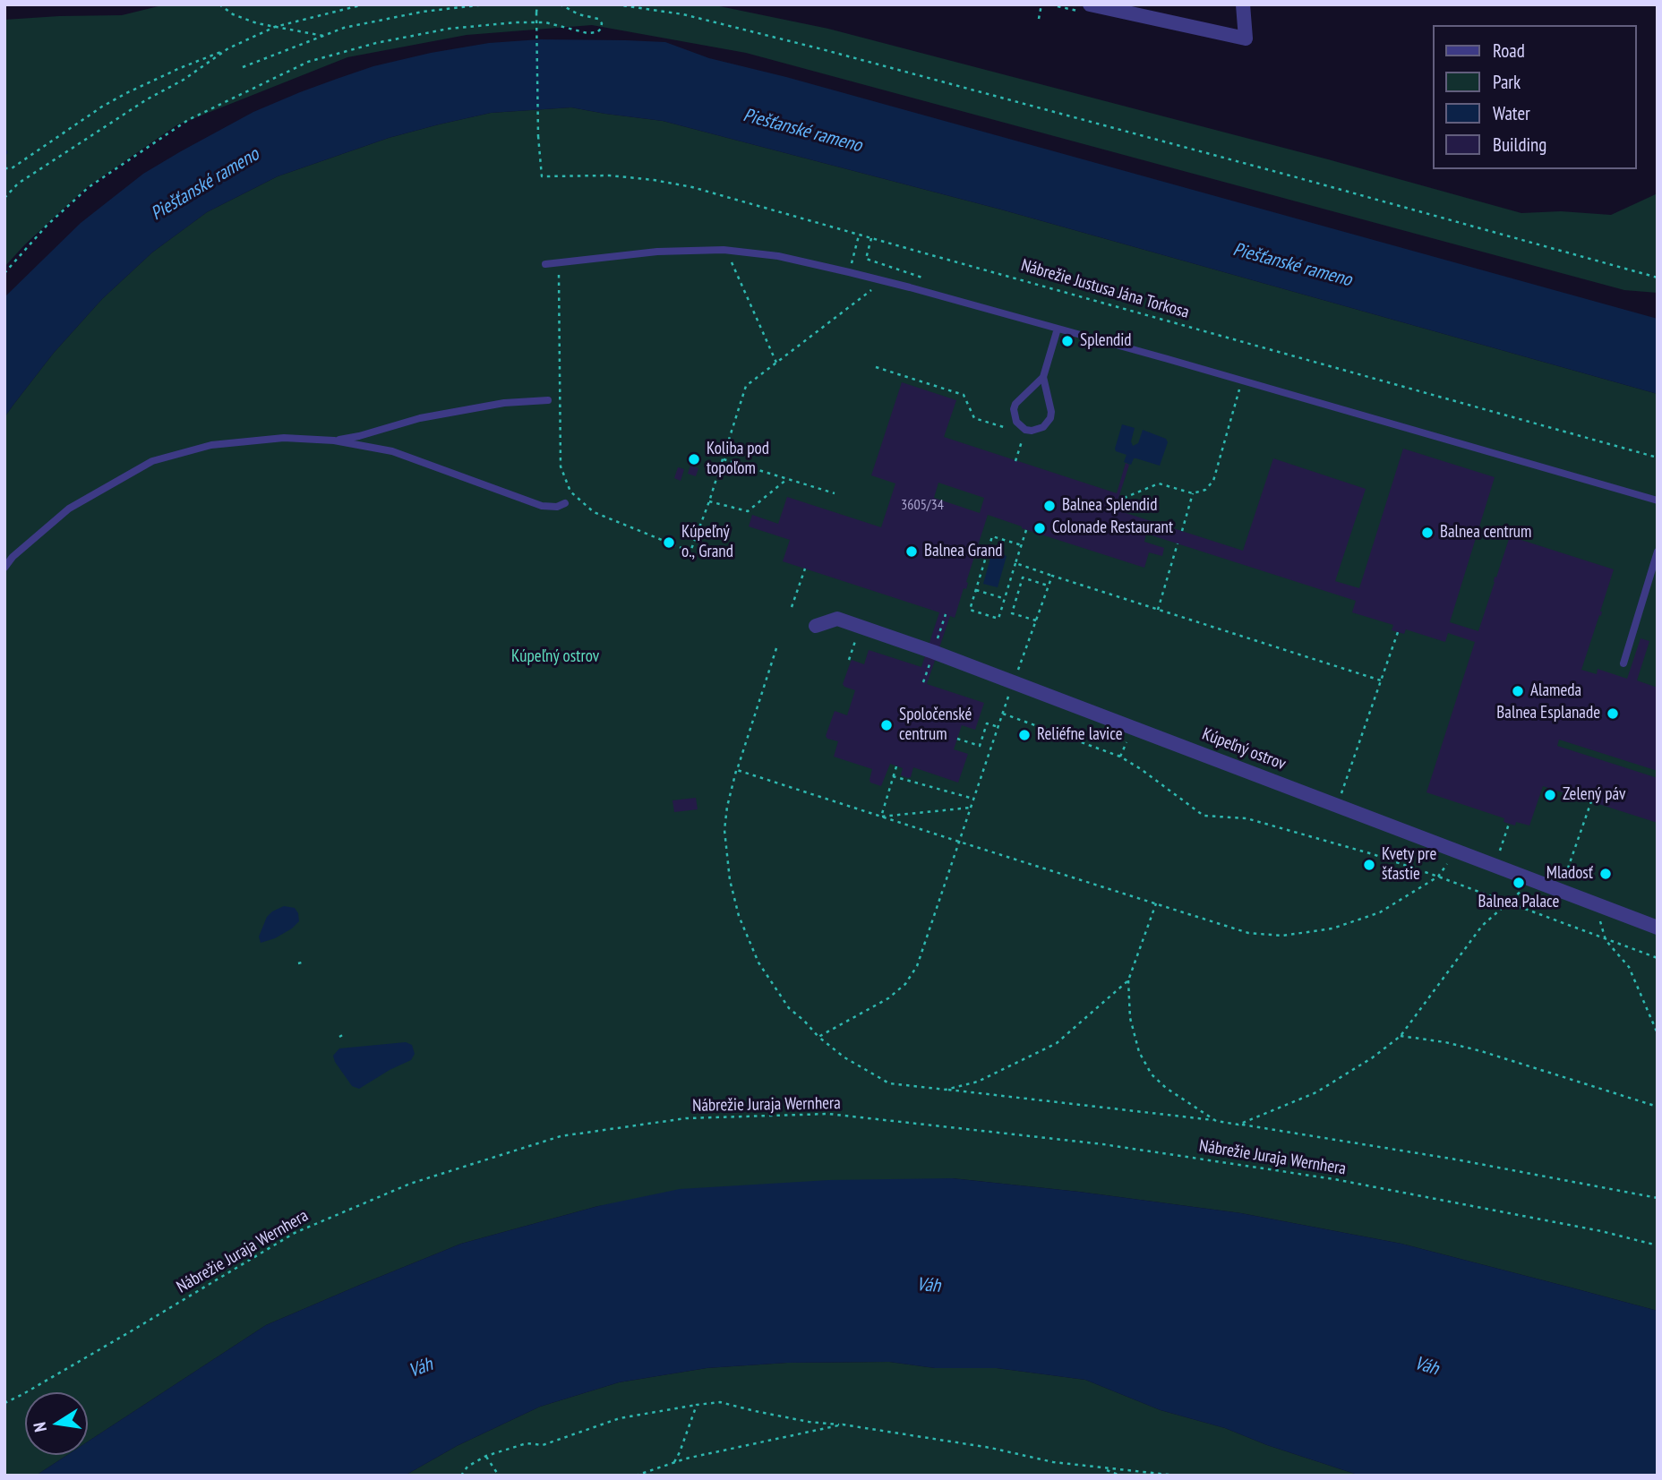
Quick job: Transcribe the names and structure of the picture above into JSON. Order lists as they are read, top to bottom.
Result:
{
  "streets": {
    "street": ["Kúpeľný ostrov"],
    "path": ["Nábrežie Justusa Jána Torkosa", "Nábrežie Juraja Wernhera"]
  },
  "water": ["Piešťanské rameno", "Váh"],
  "parks": ["Kúpeľný ostrov"],
  "places": [
    "Splendid",
    "Koliba pod topoľom",
    "Balnea Splendid",
    "Colonade Restaurant",
    "Balnea centrum",
    "Kúpeľný o., Grand",
    "Balnea Grand",
    "Alameda",
    "Balnea Esplanade",
    "Spoločenské centrum",
    "Reliéfne lavice",
    "Zelený páv",
    "Kvety pre šťastie",
    "Mladosť",
    "Balnea Palace"
  ],
  "house_numbers": ["3605/34"],
  "legend": [
    "Road",
    "Park",
    "Water",
    "Building"
  ],
  "north": "left"
}
